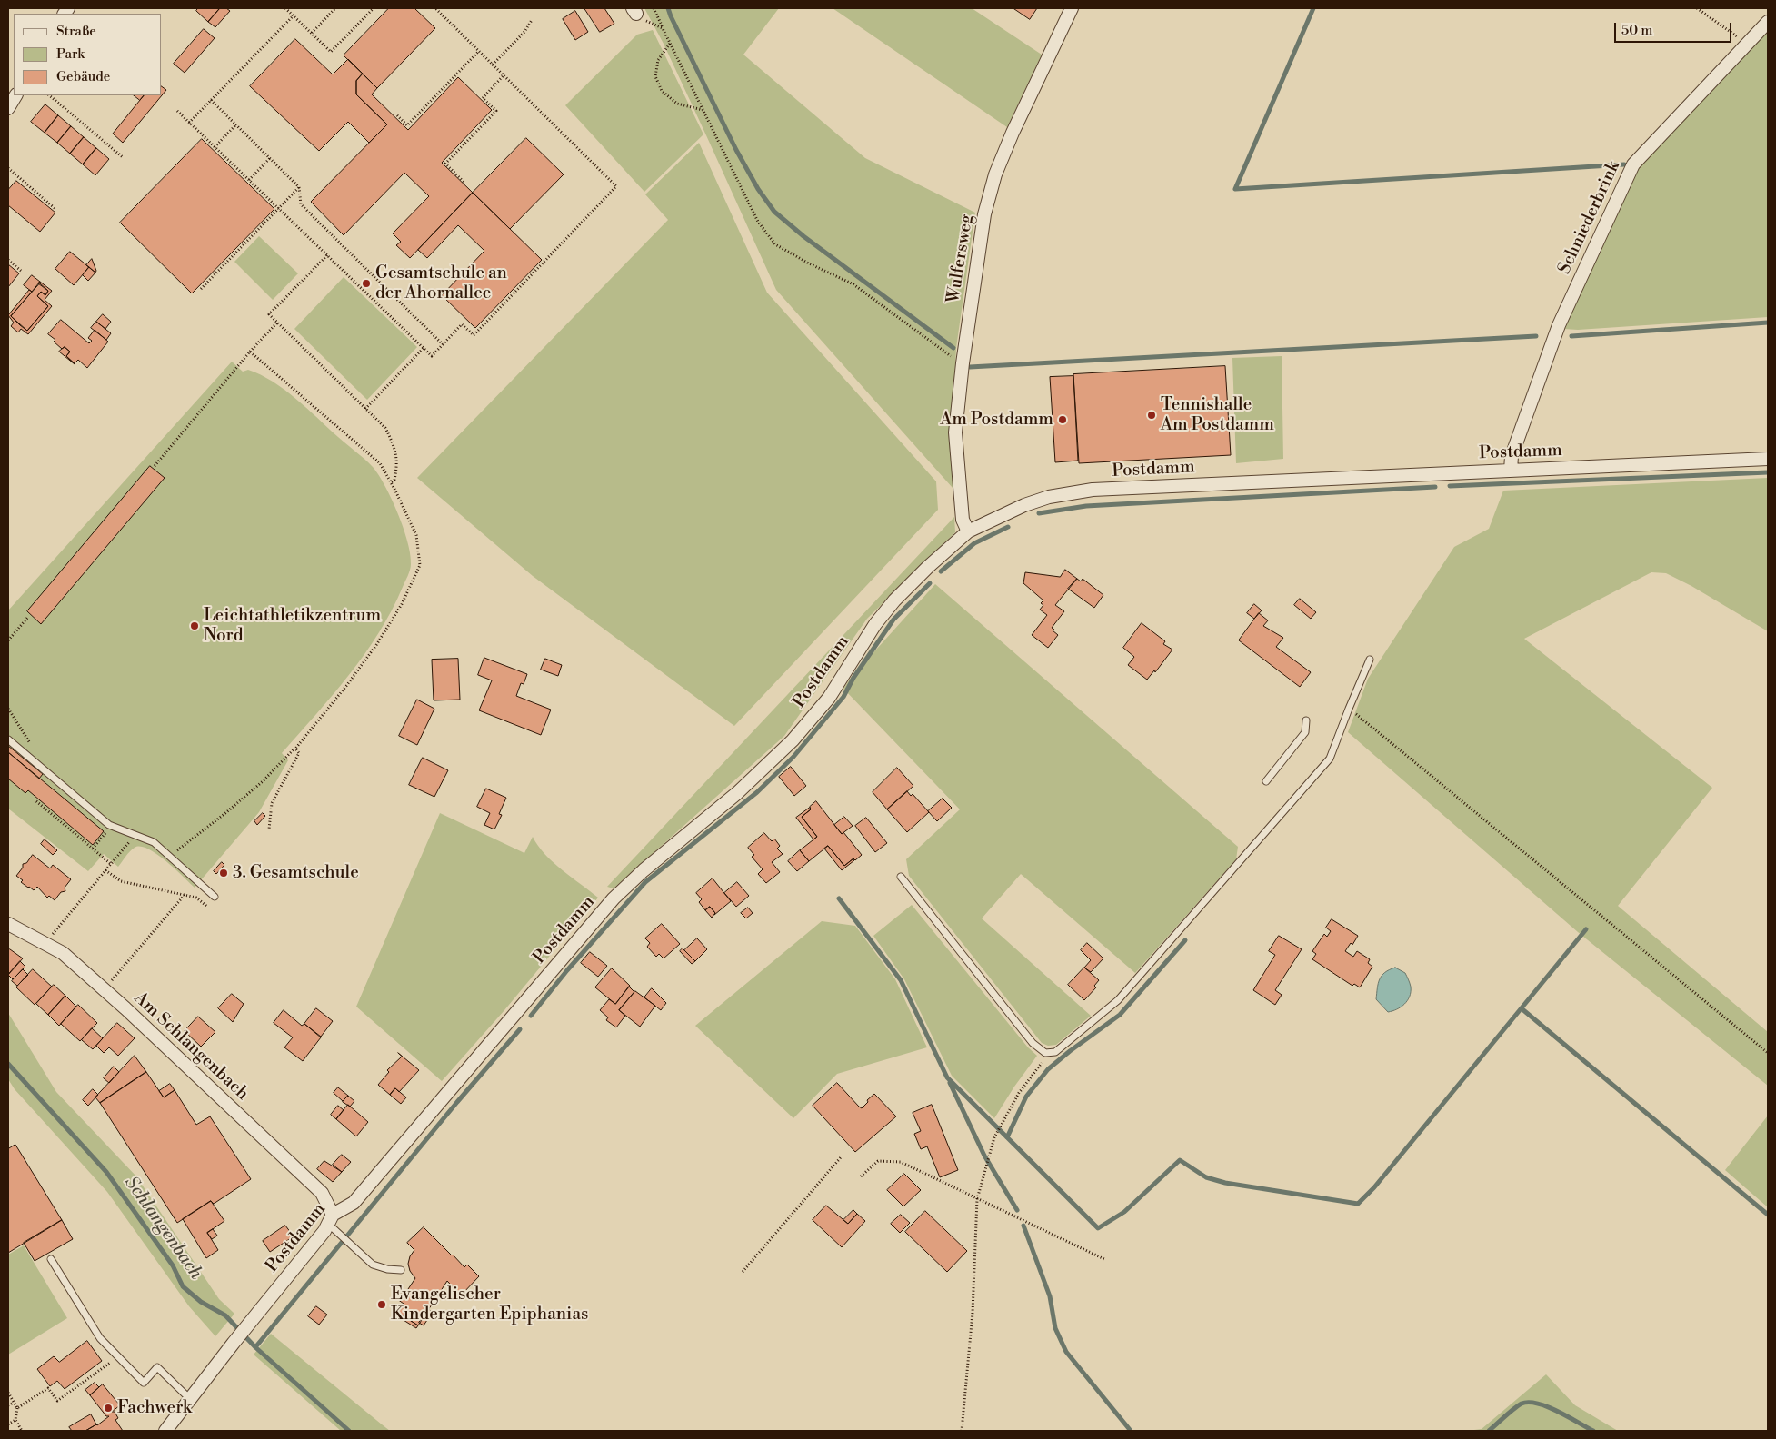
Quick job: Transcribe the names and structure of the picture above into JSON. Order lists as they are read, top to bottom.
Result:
{
  "streets": {
    "street": [
      "Schniederbrink",
      "Wulfersweg",
      "Postdamm",
      "Am Schlangenbach"
    ]
  },
  "crossings": [
    ["Schniederbrink", "Postdamm"],
    ["Wulfersweg", "Postdamm"],
    ["Postdamm", "Am Schlangenbach"]
  ],
  "water": ["Schlangenbach"],
  "places": [
    "Gesamtschule an der Ahornallee",
    "Tennishalle Am Postdamm",
    "Am Postdamm",
    "Leichtathletikzentrum Nord",
    "3. Gesamtschule",
    "Evangelischer Kindergarten Epiphanias",
    "Fachwerk"
  ],
  "legend": ["Straße", "Park", "Gebäude"],
  "scale_bar": "50 m"
}
